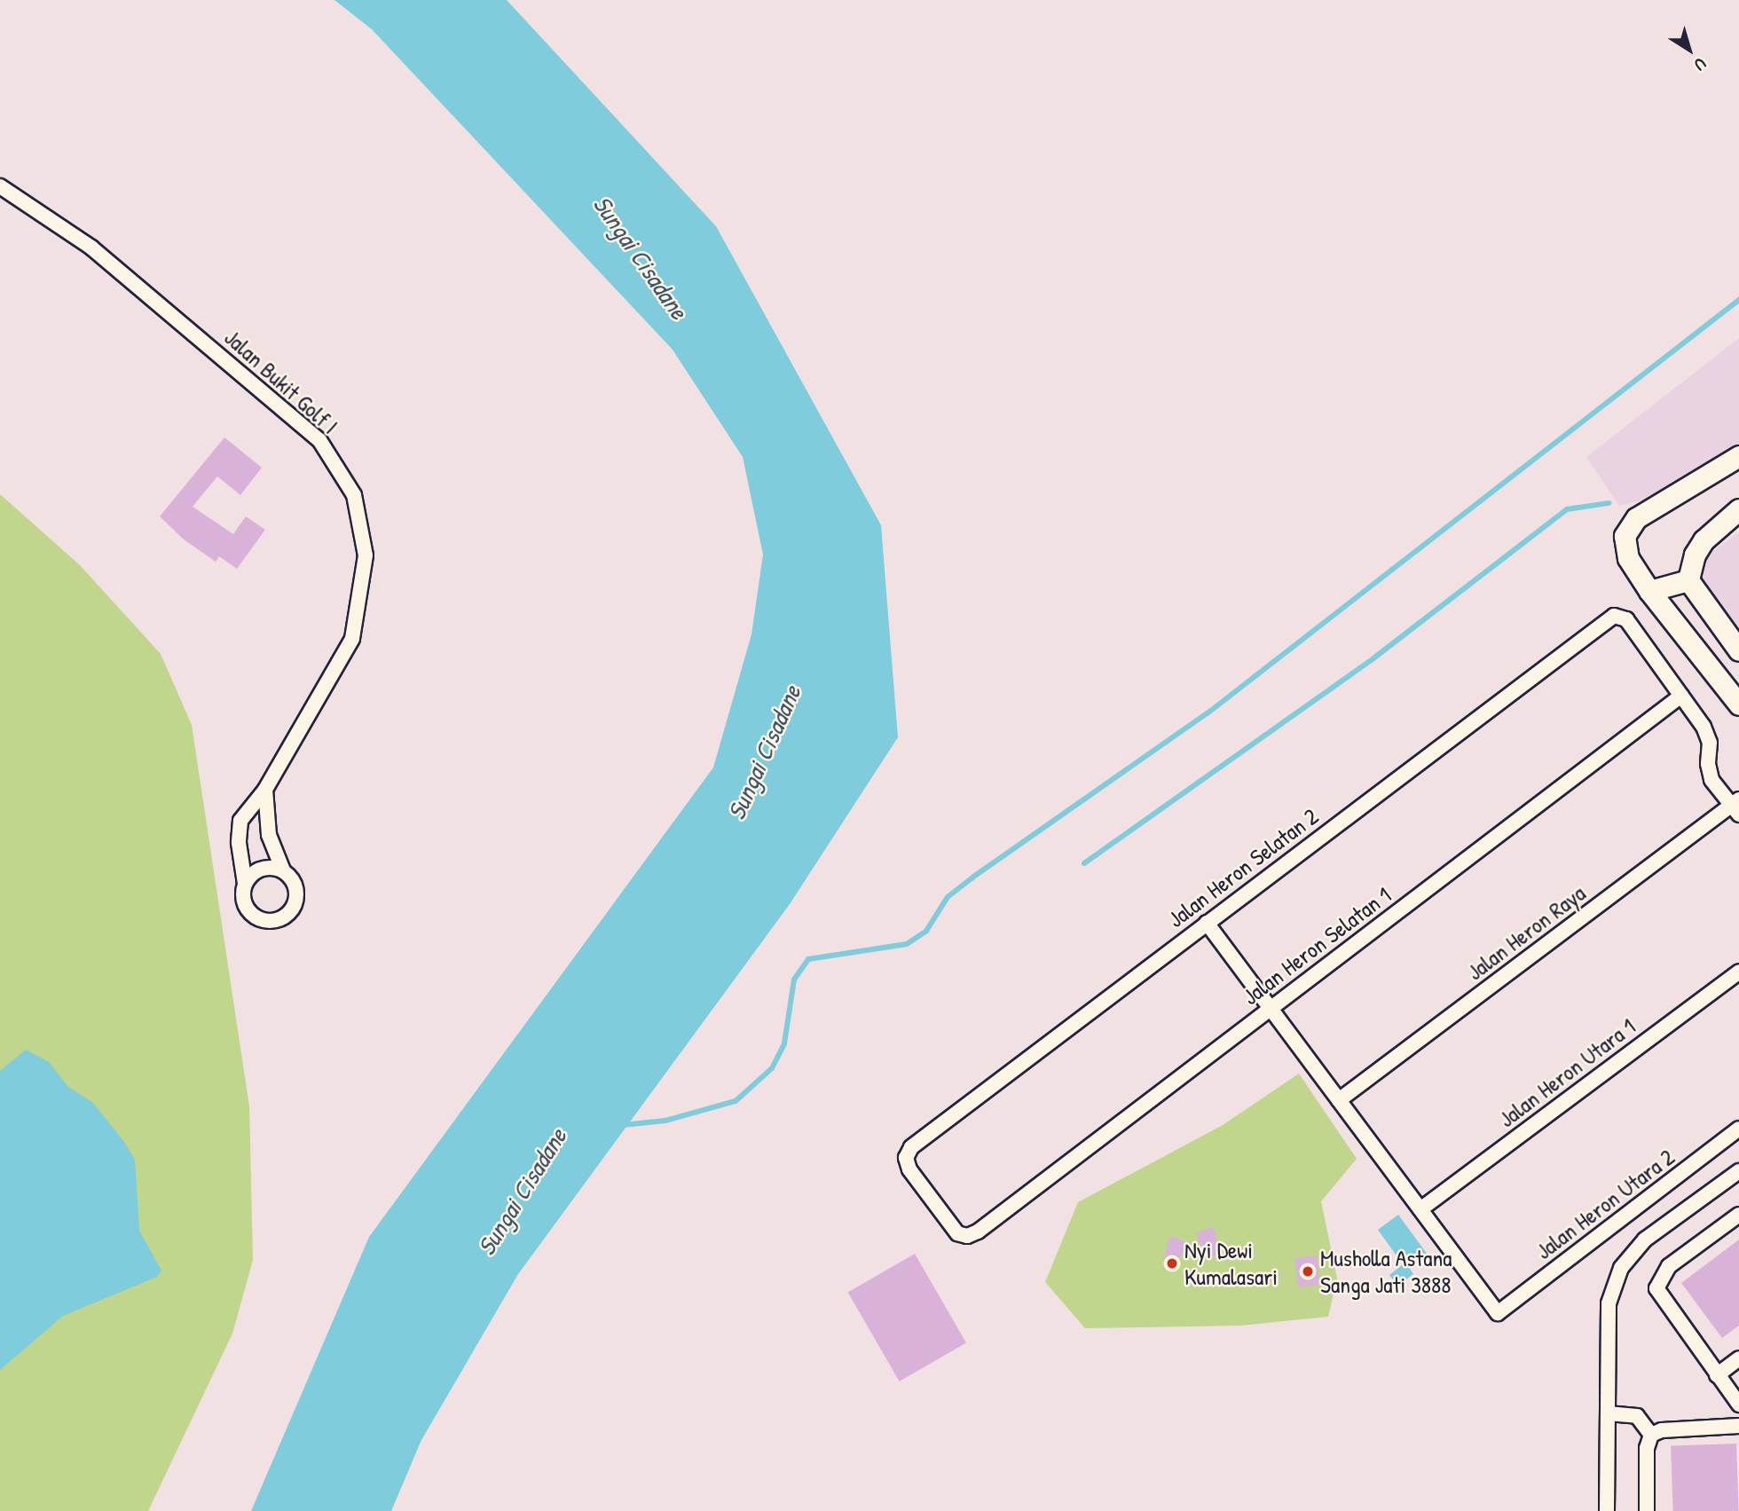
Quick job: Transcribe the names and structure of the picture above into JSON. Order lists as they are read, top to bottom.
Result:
{
  "streets": {
    "street": [
      "Jalan Bukit Golf I",
      "Jalan Heron Selatan 2",
      "Jalan Heron Raya",
      "Jalan Heron Selatan 1",
      "Jalan Heron Utara 1",
      "Jalan Heron Utara 2"
    ]
  },
  "crossings": [
    ["Jalan Heron Selatan 2", "Jalan Heron Selatan 1"],
    ["Jalan Heron Utara 1", "Jalan Heron Utara 2"]
  ],
  "water": ["Sungai Cisadane"],
  "places": ["Nyi Dewi Kumalasari", "Musholla Astana Sanga Jati 3888"],
  "north": "bottom right"
}
